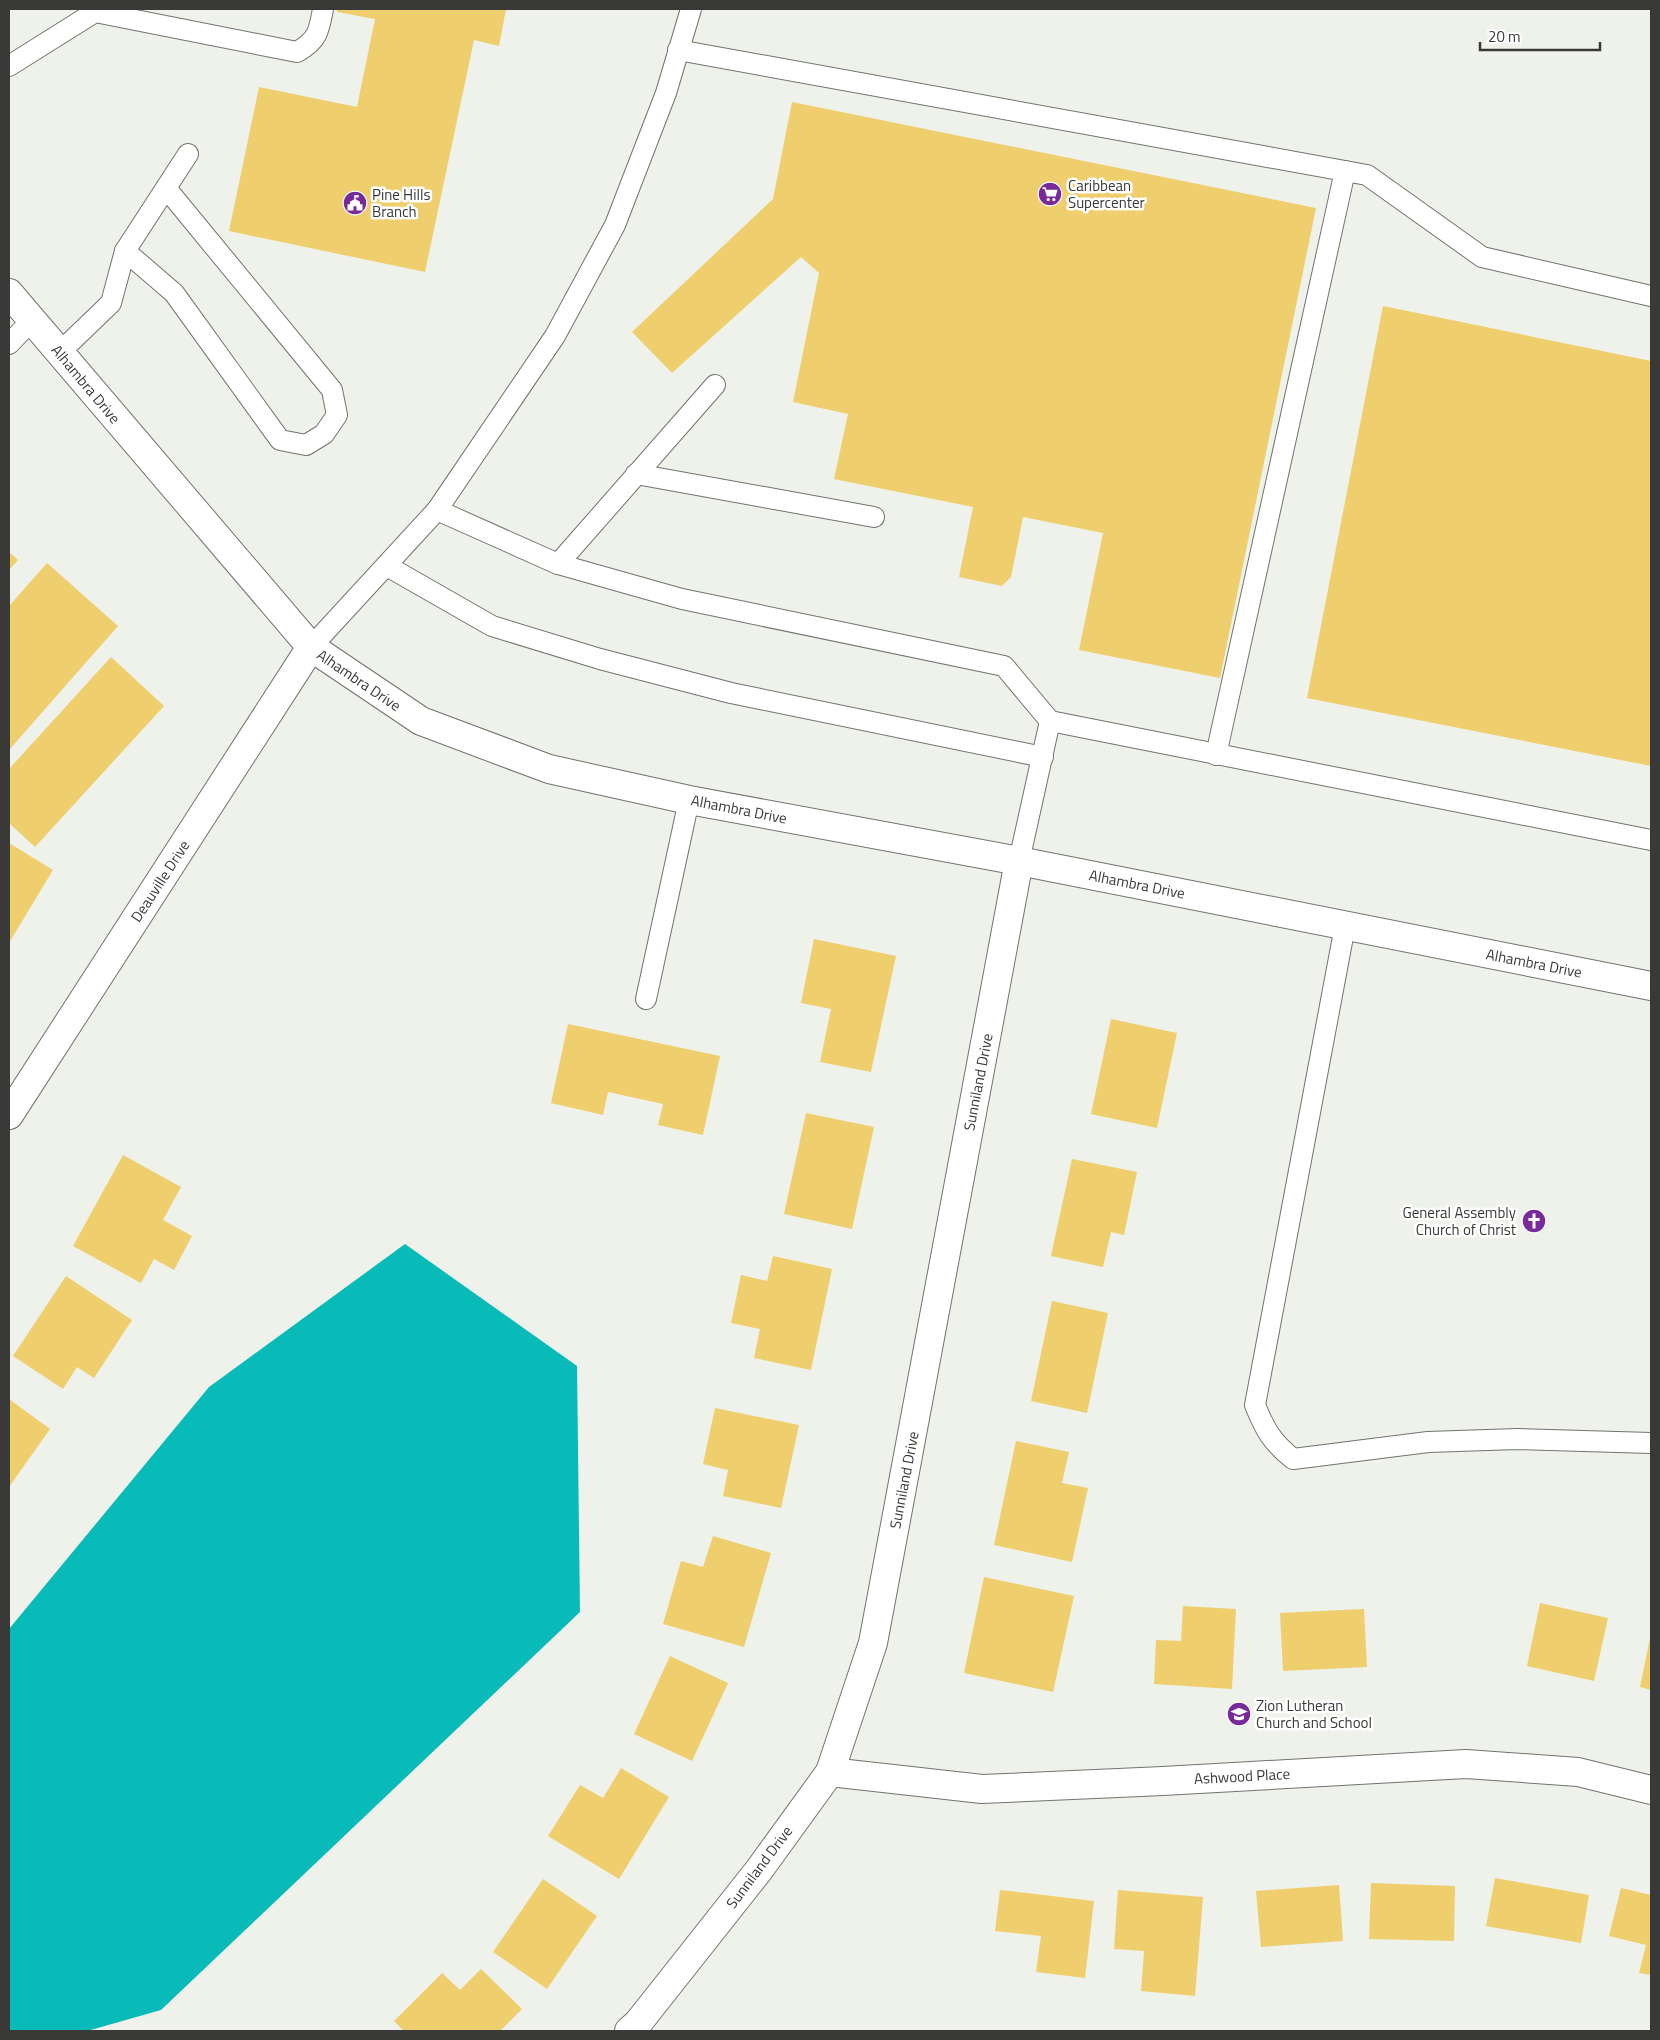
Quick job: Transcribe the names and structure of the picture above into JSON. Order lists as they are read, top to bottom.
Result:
{
  "streets": {
    "street": [
      "Alhambra Drive",
      "Deauville Drive",
      "Sunniland Drive",
      "Ashwood Place"
    ]
  },
  "crossings": [
    ["Alhambra Drive", "Deauville Drive"],
    ["Alhambra Drive", "Sunniland Drive"],
    ["Sunniland Drive", "Ashwood Place"]
  ],
  "places": {
    "supermarket": ["Caribbean Supercenter"],
    "public building": ["Pine Hills Branch"],
    "church": ["General Assembly Church of Christ"],
    "school or university": ["Zion Lutheran Church and School"]
  },
  "scale_bar": "20 m"
}
